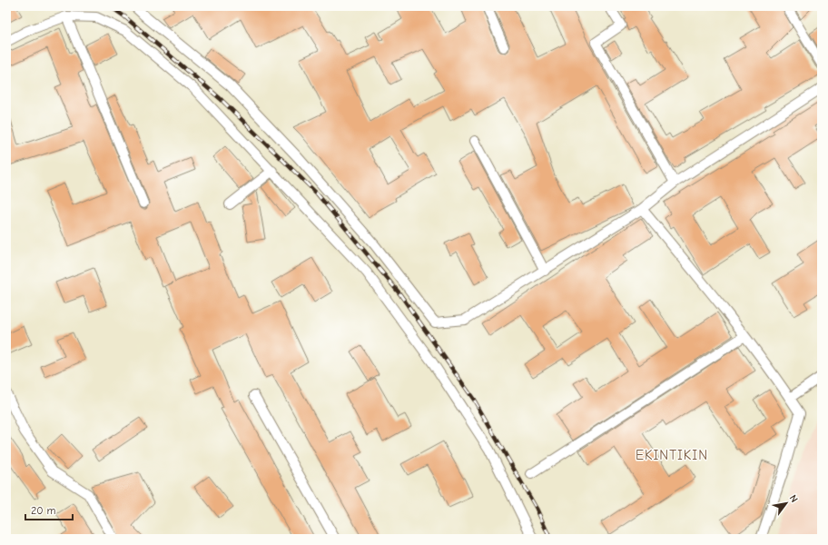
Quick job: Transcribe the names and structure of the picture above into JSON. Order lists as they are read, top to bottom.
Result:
{
  "districts": ["EKINTIKIN"],
  "scale_bar": "20 m",
  "north": "top right"
}
